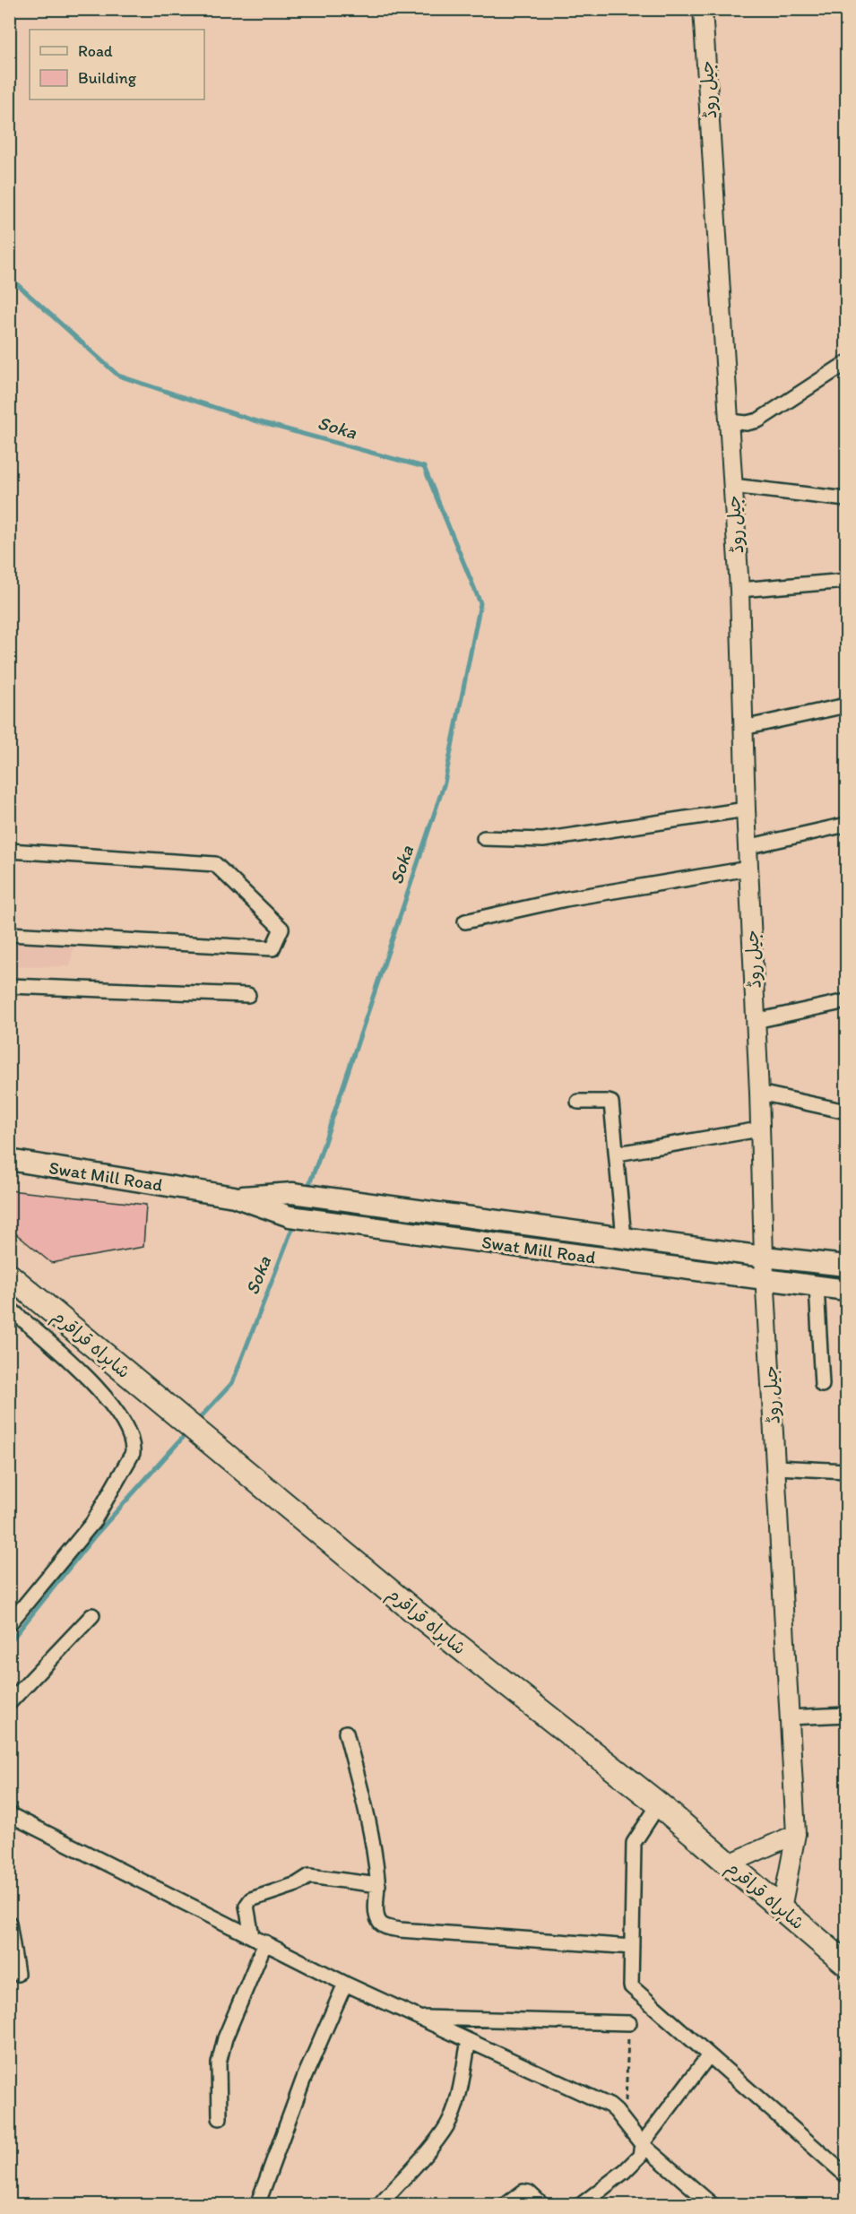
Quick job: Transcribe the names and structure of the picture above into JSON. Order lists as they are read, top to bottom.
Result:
{
  "streets": {
    "highway": ["شاہراہ قراقرم"],
    "main road": ["Swat Mill Road"],
    "street": ["جیل روڈ"]
  },
  "crossings": [
    ["جیل روڈ", "Swat Mill Road"],
    ["جیل روڈ", "شاہراہ قراقرم"]
  ],
  "water": ["Soka"],
  "legend": ["Road", "Building"]
}
